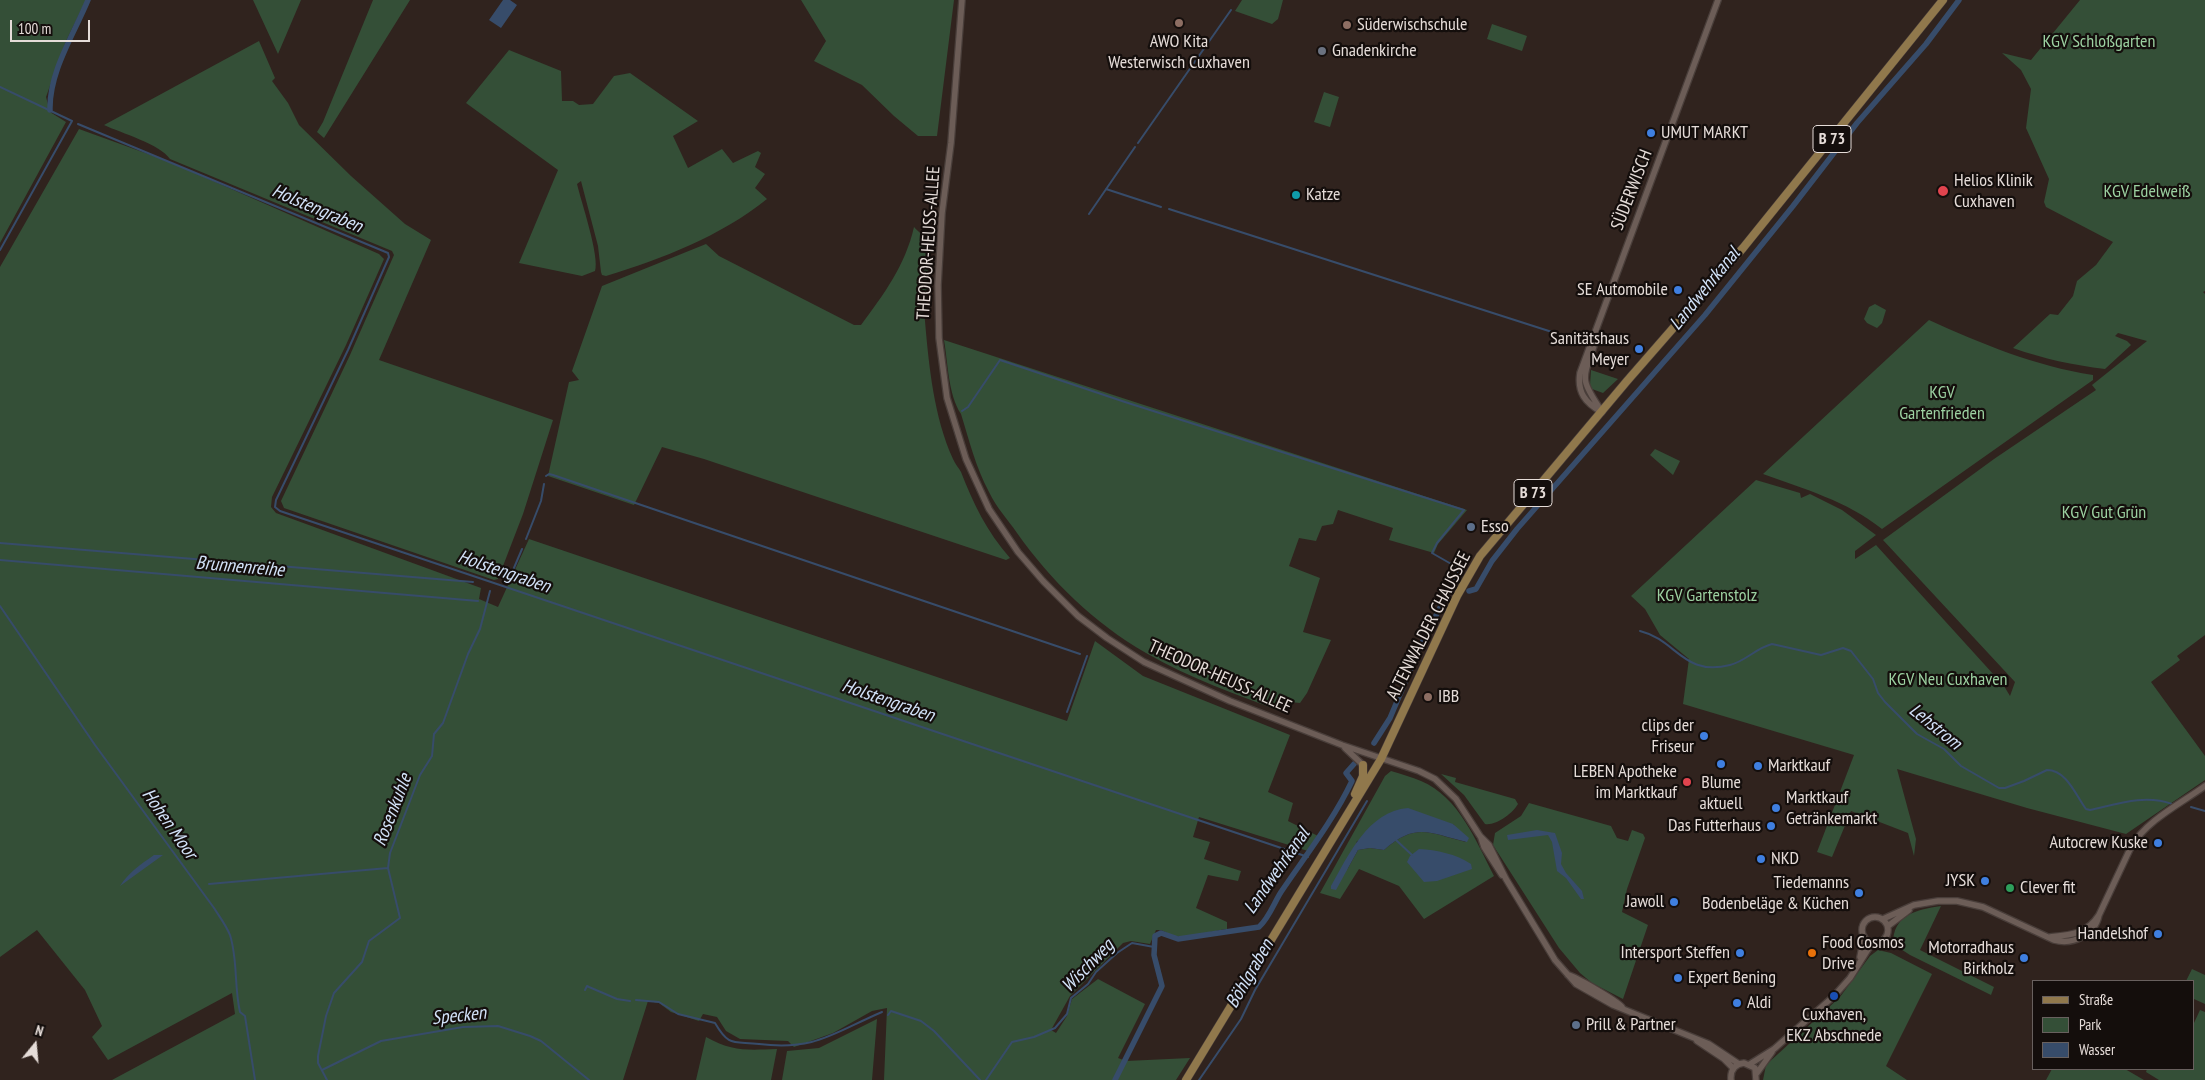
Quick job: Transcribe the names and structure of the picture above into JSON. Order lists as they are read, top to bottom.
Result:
{
  "streets": {
    "main road": ["B 73", "ALTENWALDER CHAUSSEE"],
    "street": ["SÜDERWISCH", "THEODOR-HEUSS-ALLEE"]
  },
  "crossings": [
    ["SÜDERWISCH", "ALTENWALDER CHAUSSEE"],
    ["THEODOR-HEUSS-ALLEE", "ALTENWALDER CHAUSSEE"]
  ],
  "water": [
    "Holstengraben",
    "Landwehrkanal",
    "Brunnenreihe",
    "Lehstrom",
    "Rosenkuhle",
    "Hohen Moor",
    "Wischweg",
    "Böhlgraben",
    "Specken"
  ],
  "parks": [
    "KGV Schloßgarten",
    "KGV Edelweiß",
    "KGV Gartenfrieden",
    "KGV Gut Grün",
    "KGV Gartenstolz",
    "KGV Neu Cuxhaven"
  ],
  "places": [
    "AWO Kita Westerwisch Cuxhaven",
    "Süderwischschule",
    "Gnadenkirche",
    "UMUT MARKT",
    "Helios Klinik Cuxhaven",
    "Katze",
    "SE Automobile",
    "Sanitätshaus Meyer",
    "Esso",
    "IBB",
    "clips der Friseur",
    "Blume aktuell",
    "Marktkauf",
    "LEBEN Apotheke im Marktkauf",
    "Marktkauf Getränkemarkt",
    "Das Futterhaus",
    "Autocrew Kuske",
    "NKD",
    "JYSK",
    "Clever fit",
    "Tiedemanns Bodenbeläge & Küchen",
    "Jawoll",
    "Handelshof",
    "Intersport Steffen",
    "Food Cosmos Drive",
    "Motorradhaus Birkholz",
    "Expert Bening",
    "Cuxhaven, EKZ Abschnede",
    "Aldi",
    "Prill & Partner"
  ],
  "legend": ["Straße", "Park", "Wasser"],
  "scale_bar": "100 m",
  "north": "top"
}
